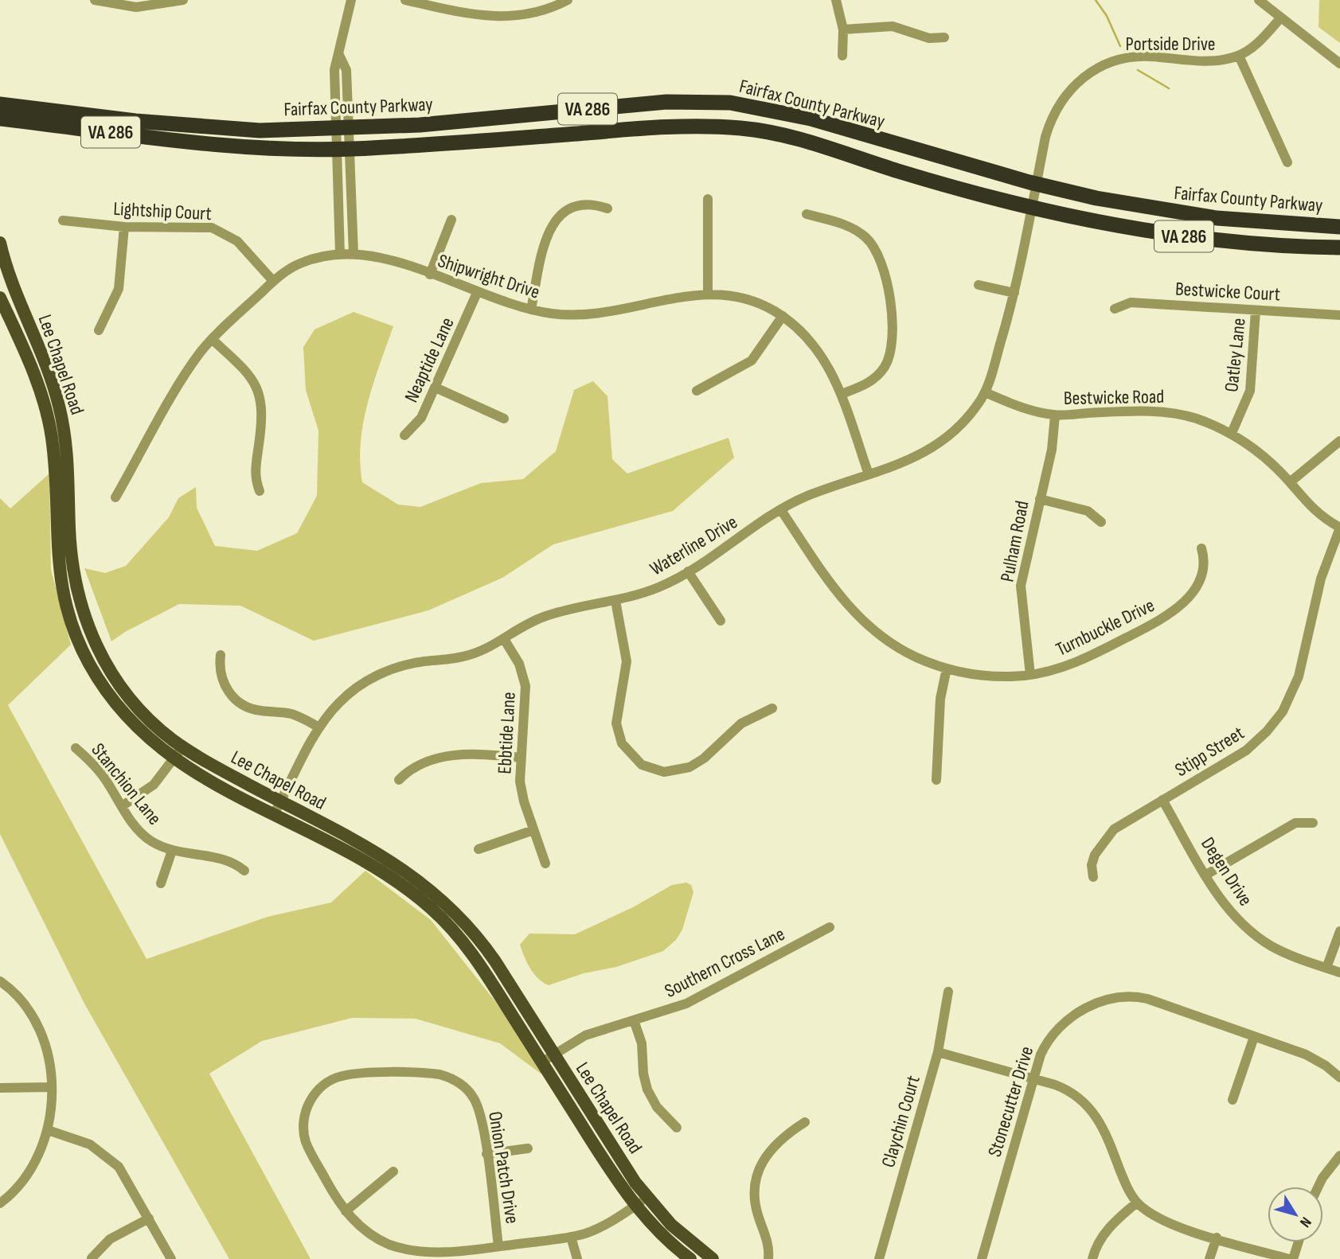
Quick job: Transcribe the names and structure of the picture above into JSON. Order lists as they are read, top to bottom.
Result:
{
  "streets": {
    "highway": ["Fairfax County Parkway", "VA 286"],
    "main road": ["Lee Chapel Road"],
    "street": [
      "Portside Drive",
      "Lightship Court",
      "Shipwright Drive",
      "Bestwicke Court",
      "Oatley Lane",
      "Neaptide Lane",
      "Bestwicke Road",
      "Pulham Road",
      "Waterline Drive",
      "Turnbuckle Drive",
      "Ebbtide Lane",
      "Stipp Street",
      "Stanchion Lane",
      "Degen Drive",
      "Southern Cross Lane",
      "Stonecutter Drive",
      "Claychin Court",
      "Onion Patch Drive"
    ]
  },
  "crossings": [
    ["Portside Drive", "Fairfax County Parkway"],
    ["Portside Drive", "Waterline Drive"],
    ["Fairfax County Parkway", "Waterline Drive"],
    ["Lightship Court", "Shipwright Drive"],
    ["Shipwright Drive", "Neaptide Lane"],
    ["Shipwright Drive", "Waterline Drive"],
    ["Bestwicke Court", "Oatley Lane"],
    ["Oatley Lane", "Bestwicke Road"],
    ["Lee Chapel Road", "Waterline Drive"],
    ["Lee Chapel Road", "Southern Cross Lane"],
    ["Lee Chapel Road", "Onion Patch Drive"],
    ["Bestwicke Road", "Pulham Road"],
    ["Bestwicke Road", "Waterline Drive"],
    ["Bestwicke Road", "Stipp Street"],
    ["Pulham Road", "Turnbuckle Drive"],
    ["Waterline Drive", "Turnbuckle Drive"],
    ["Waterline Drive", "Ebbtide Lane"],
    ["Stipp Street", "Degen Drive"]
  ],
  "north": "bottom right"
}
